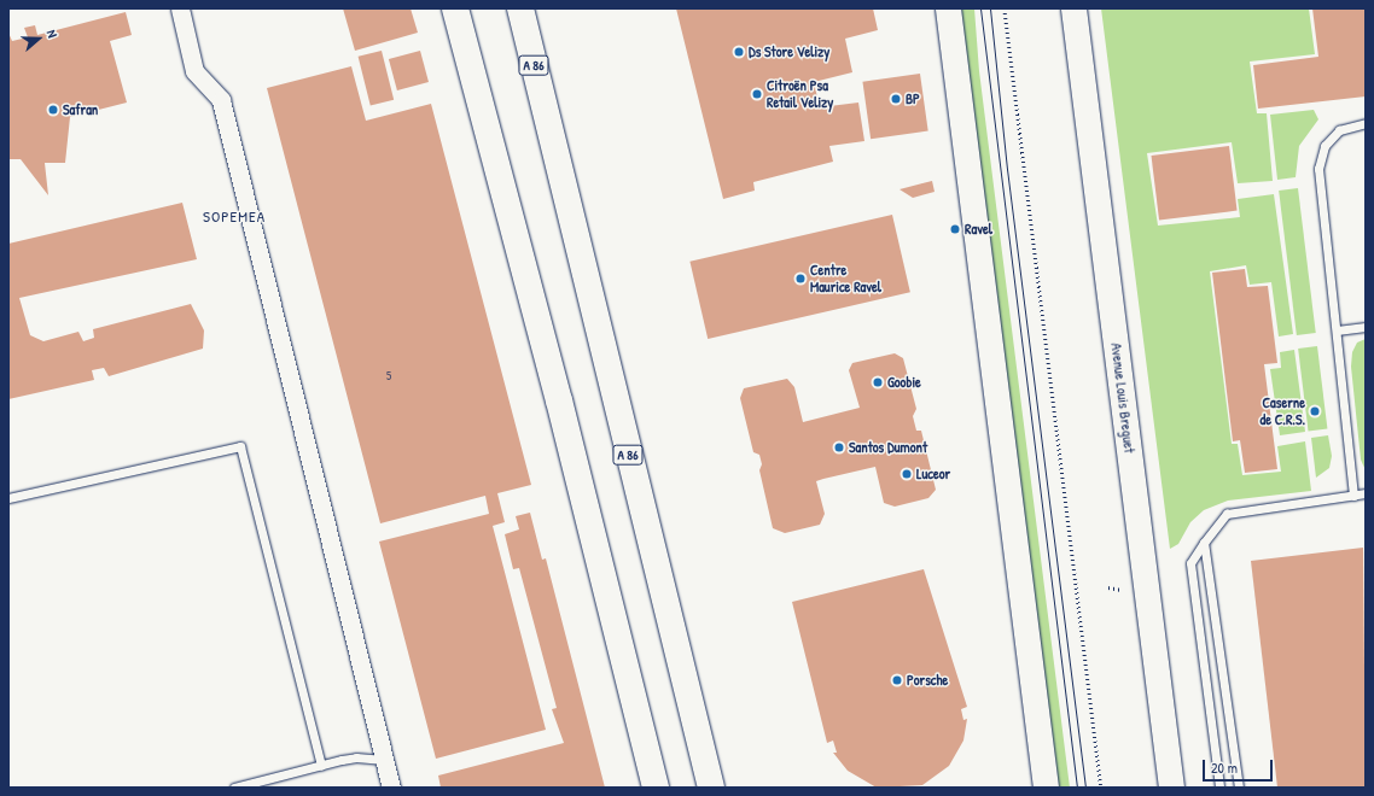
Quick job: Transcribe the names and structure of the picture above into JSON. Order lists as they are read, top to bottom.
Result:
{
  "streets": {
    "highway": ["A 86"],
    "main road": ["Avenue Louis Breguet"]
  },
  "districts": ["SOPEMEA"],
  "places": [
    "Ds Store Velizy",
    "Citroën Psa Retail Velizy",
    "BP",
    "Safran",
    "Ravel",
    "Centre Maurice Ravel",
    "Goobie",
    "Caserne de C.R.S.",
    "Santos Dumont",
    "Luceor",
    "Porsche"
  ],
  "house_numbers": ["5"],
  "scale_bar": "20 m",
  "north": "right"
}
